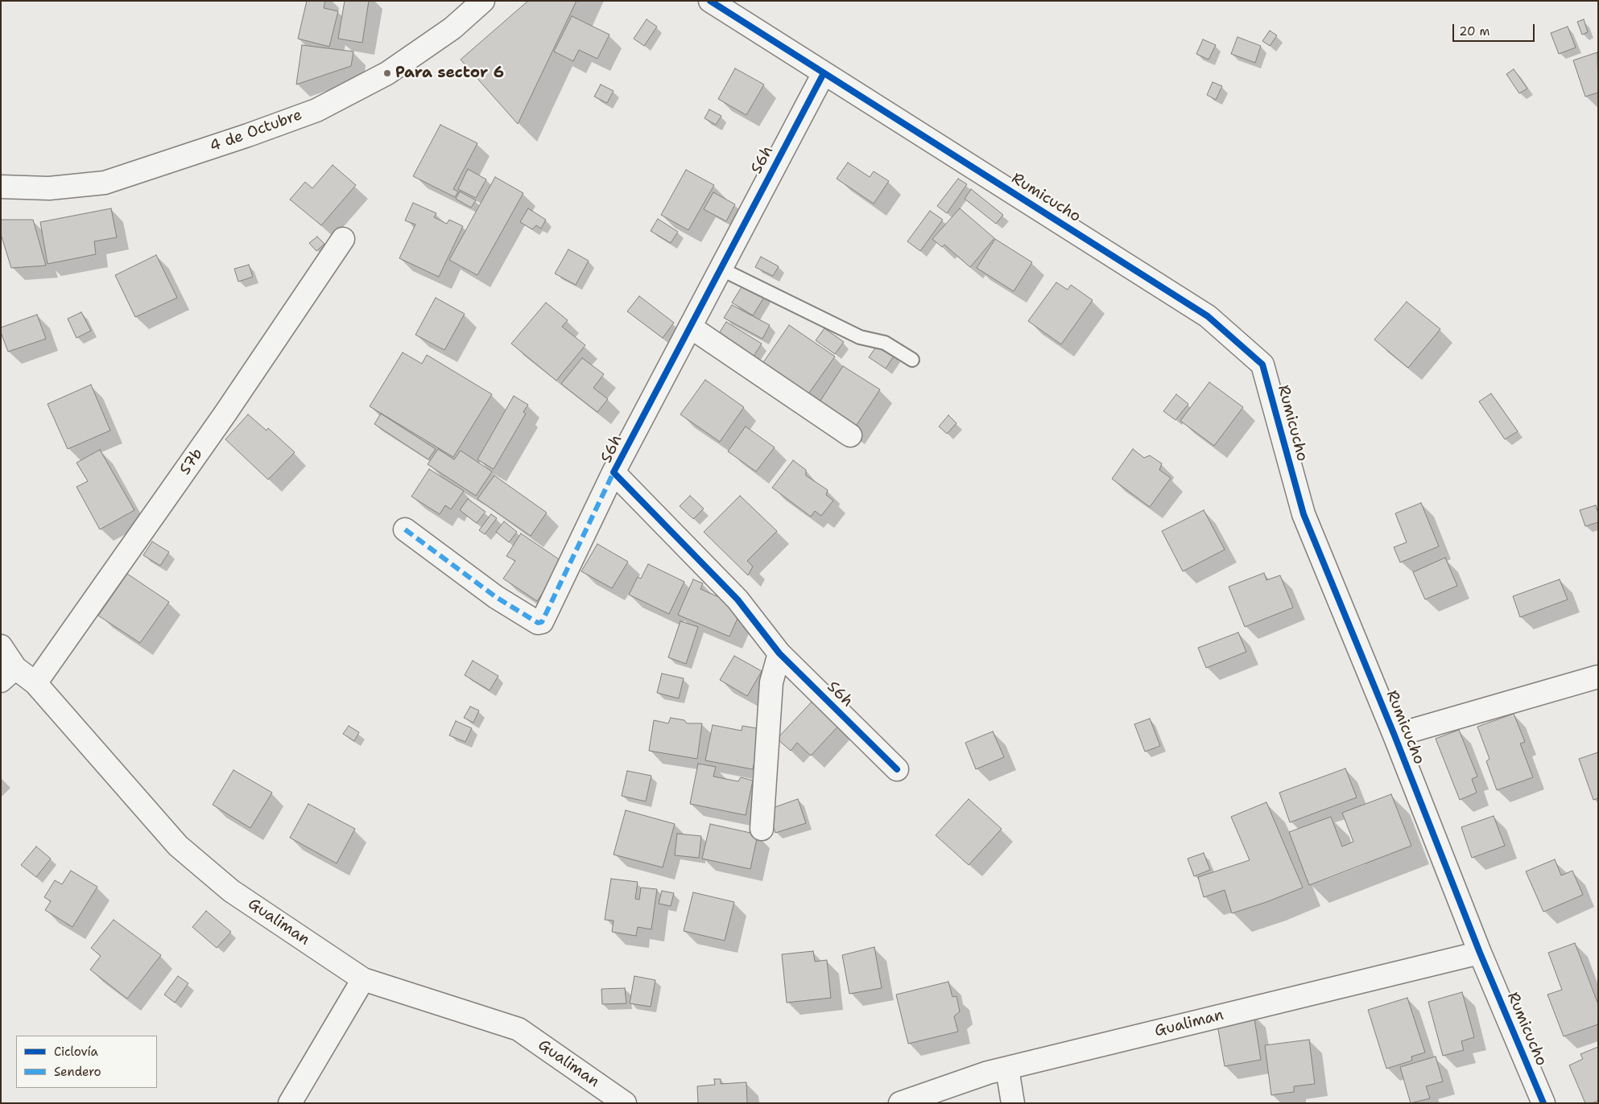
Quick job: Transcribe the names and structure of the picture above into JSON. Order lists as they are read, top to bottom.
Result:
{
  "streets": {
    "street": [
      "4 de Octubre",
      "S6h",
      "Rumicucho",
      "S7b",
      "Gualiman"
    ]
  },
  "crossings": [
    ["S6h", "Rumicucho"],
    ["Rumicucho", "Gualiman"],
    ["S7b", "Gualiman"]
  ],
  "places": ["Para sector 6"],
  "legend": ["Ciclovía", "Sendero"],
  "scale_bar": "20 m"
}
